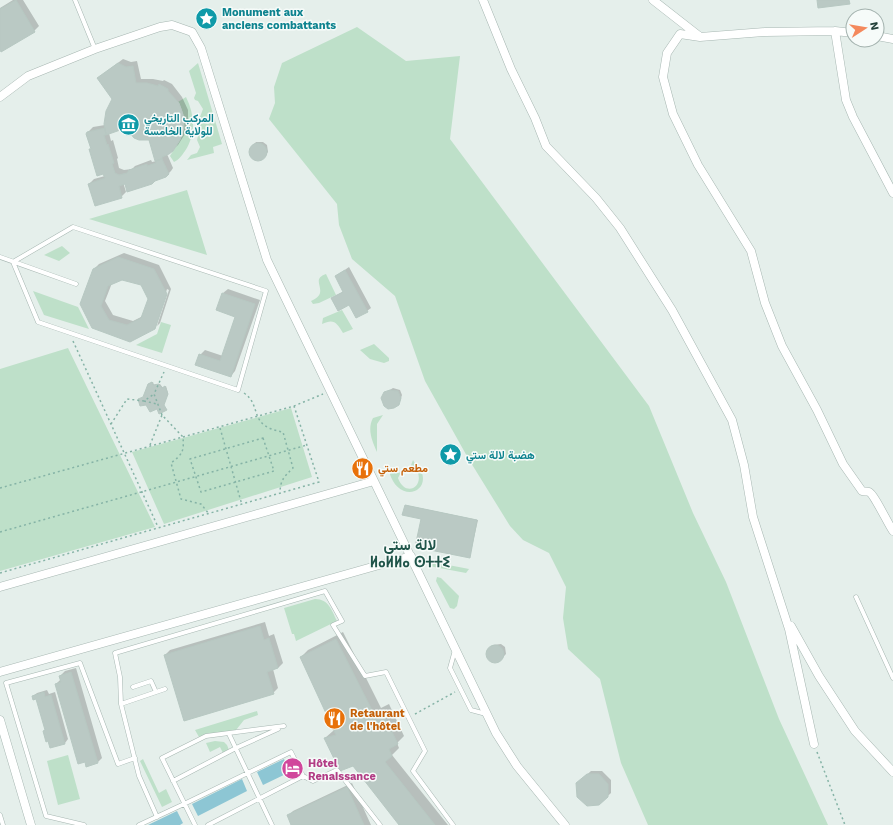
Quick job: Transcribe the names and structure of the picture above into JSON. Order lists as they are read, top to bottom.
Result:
{
  "districts": ["لالة ستي ⵍⴰⵍⵍⴰ ⵙⵜⵜⵉ"],
  "places": {
    "place": ["Monument aux anciens combattants", "هضبة لالة ستي"],
    "museum": ["المركب التاريخي للولاية الخامسة"],
    "restaurant": ["مطعم ستي", "Retaurant de l'hôtel"],
    "hotel": ["Hôtel Renaissance"]
  },
  "north": "right"
}
